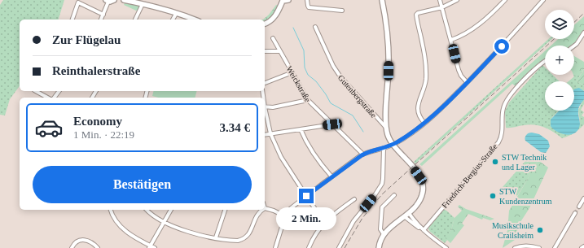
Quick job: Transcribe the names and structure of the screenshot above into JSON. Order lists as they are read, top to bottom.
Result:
{
  "streets": {
    "street": ["Weickstraße", "Gutenbergstraße", "Friedrich-Bergius-Straße"]
  },
  "places": ["STW Technik und Lager", "STW Kundenzentrum", "Musikschule Crailsheim"],
  "page": {
    "map_buttons": ["+", "−"],
    "banner": ["Zur Flügelau", "Reinthalerstraße"],
    "list": [
      {
        "name": "Economy",
        "note": "1 Min. · 22:19",
        "value": "3.34 €"
      }
    ],
    "buttons": "Bestätigen",
    "bubble": "2 Min."
  }
}
